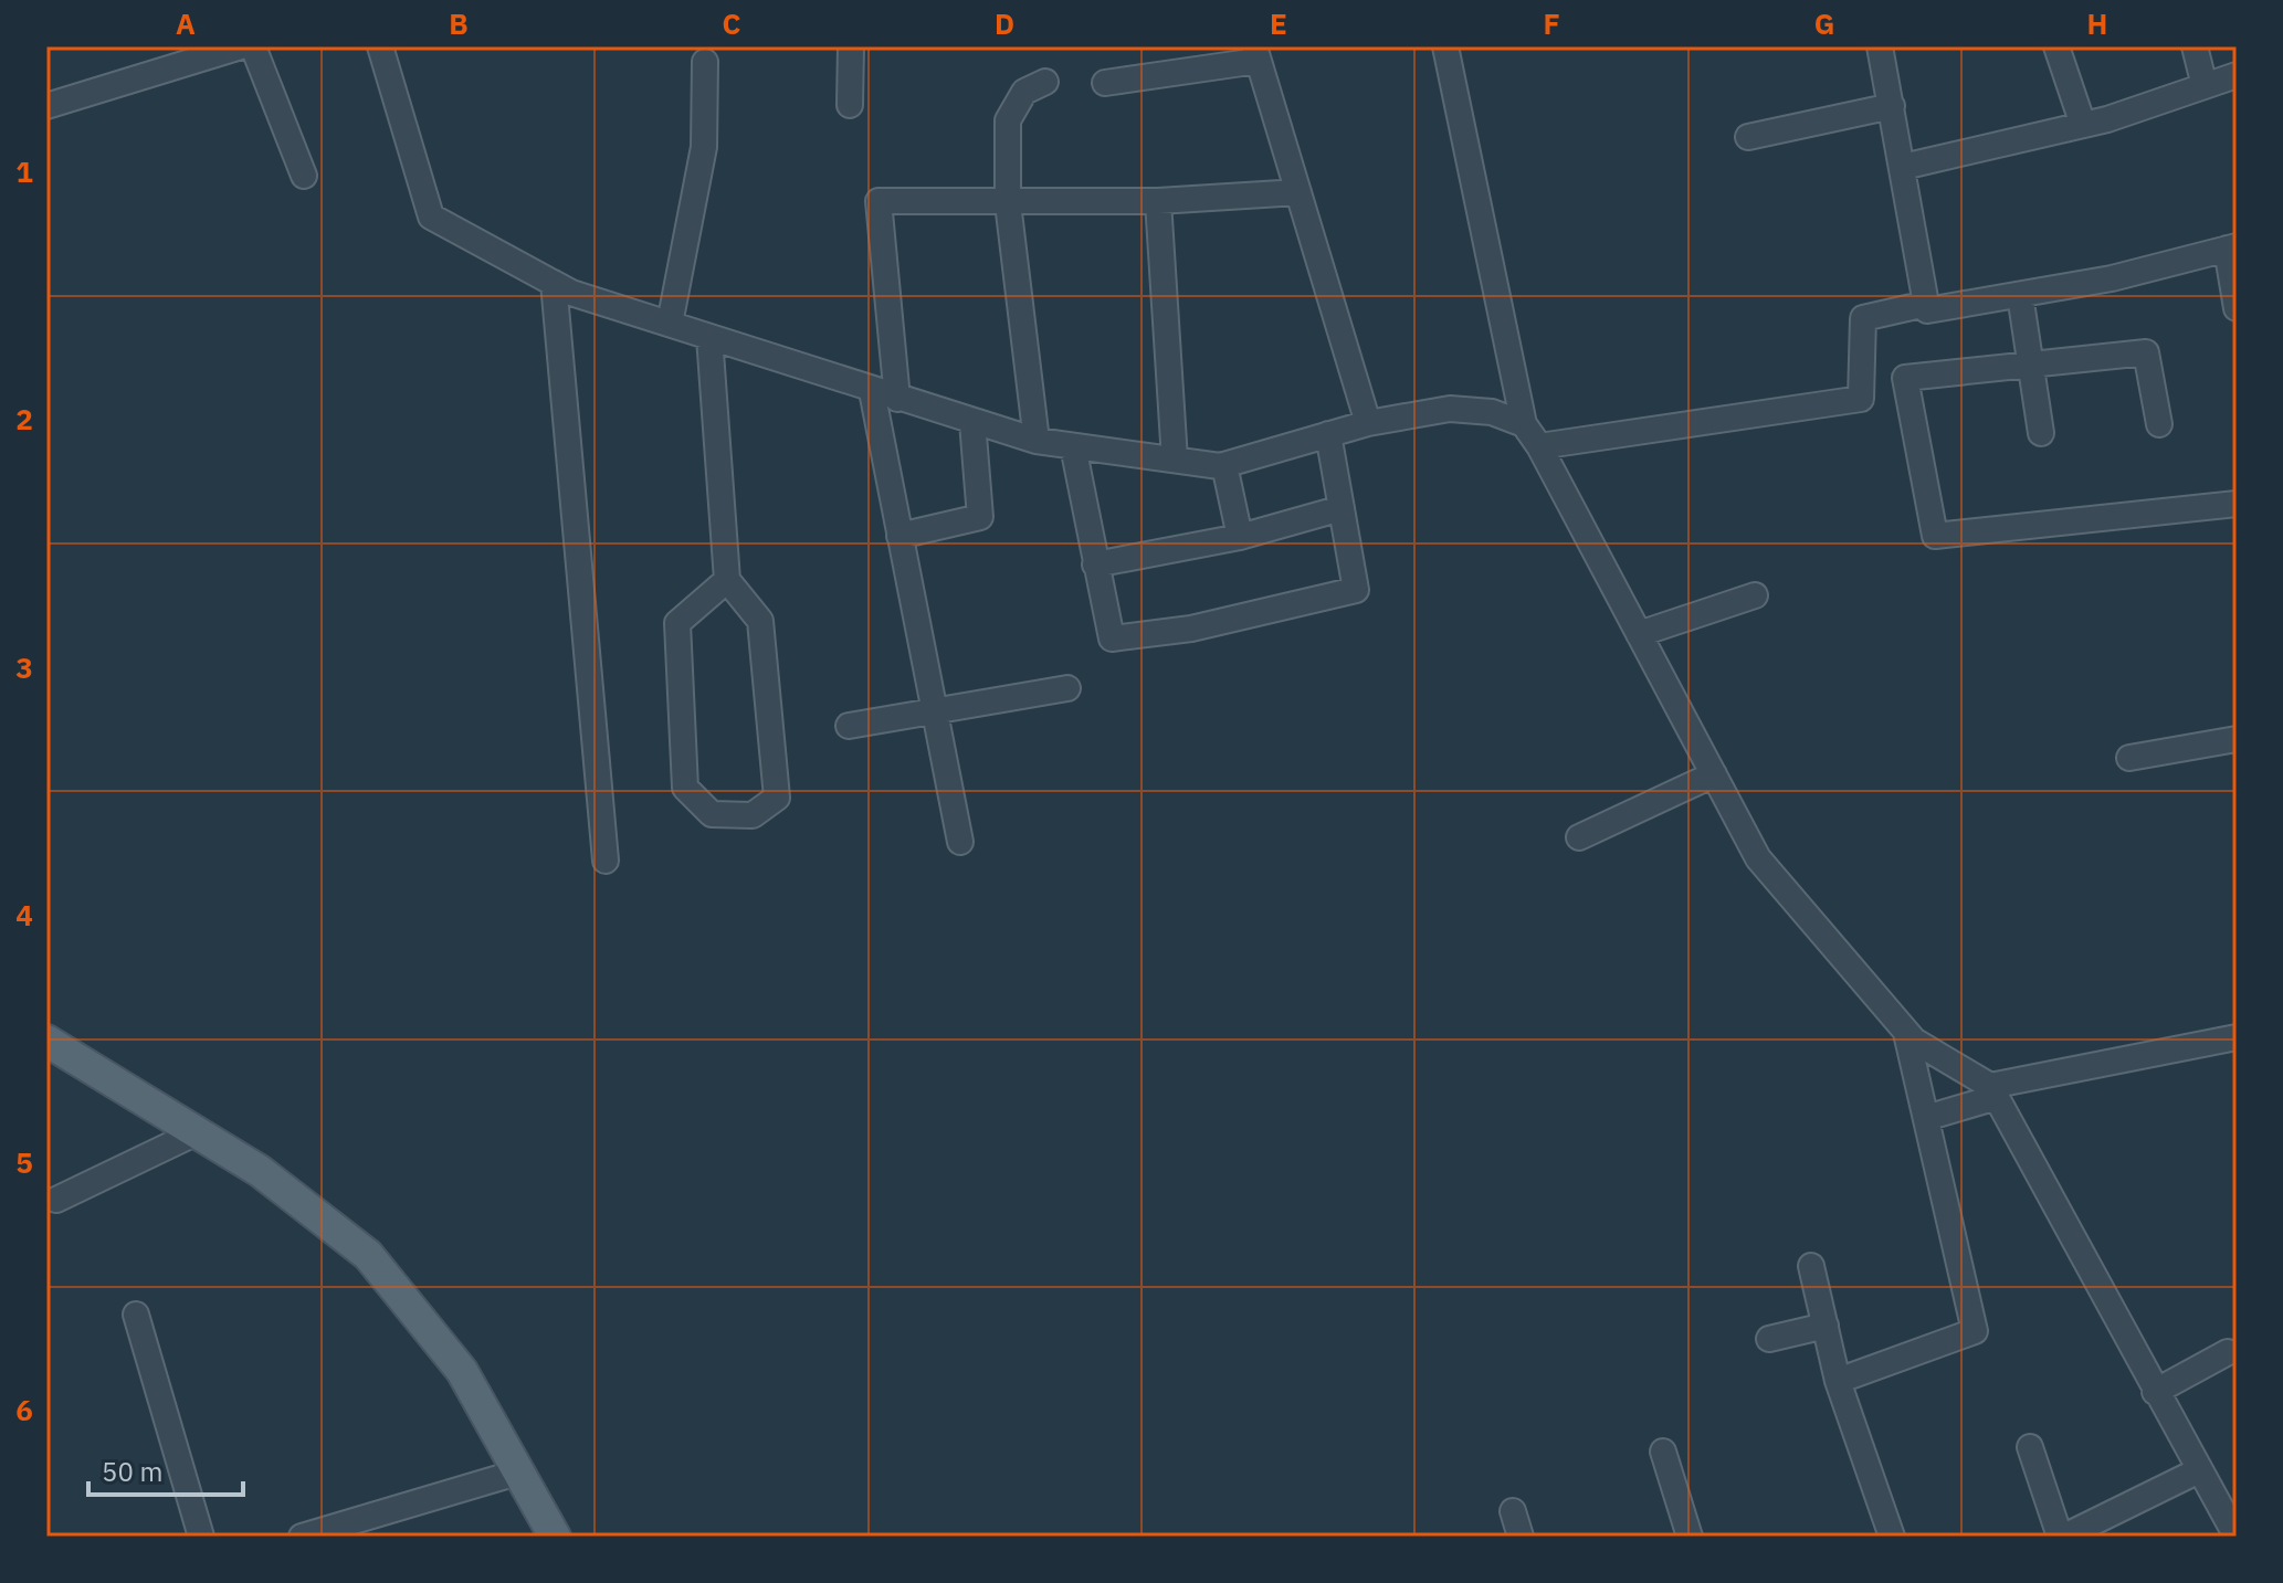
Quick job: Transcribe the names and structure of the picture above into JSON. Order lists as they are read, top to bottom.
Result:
{
  "scale_bar": "50 m",
  "grid": {
    "columns": [
      "A",
      "B",
      "C",
      "D",
      "E",
      "F",
      "G",
      "H"
    ],
    "rows": [
      "1",
      "2",
      "3",
      "4",
      "5",
      "6"
    ]
  }
}
